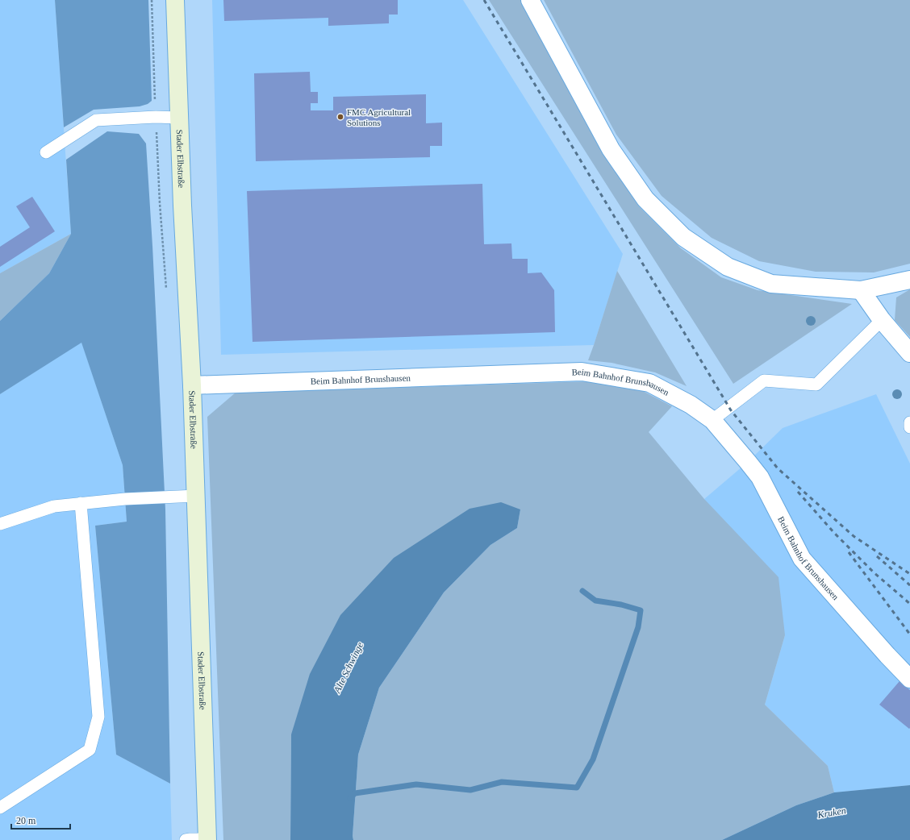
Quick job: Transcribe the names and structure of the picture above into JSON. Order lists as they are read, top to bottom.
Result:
{
  "streets": {
    "street": ["Stader Elbstraße", "Beim Bahnhof Brunshausen"]
  },
  "crossings": [
    ["Stader Elbstraße", "Beim Bahnhof Brunshausen"]
  ],
  "water": ["Alte Schwinge", "Kruken"],
  "places": ["FMC Agricultural Solutions"],
  "scale_bar": "20 m"
}
